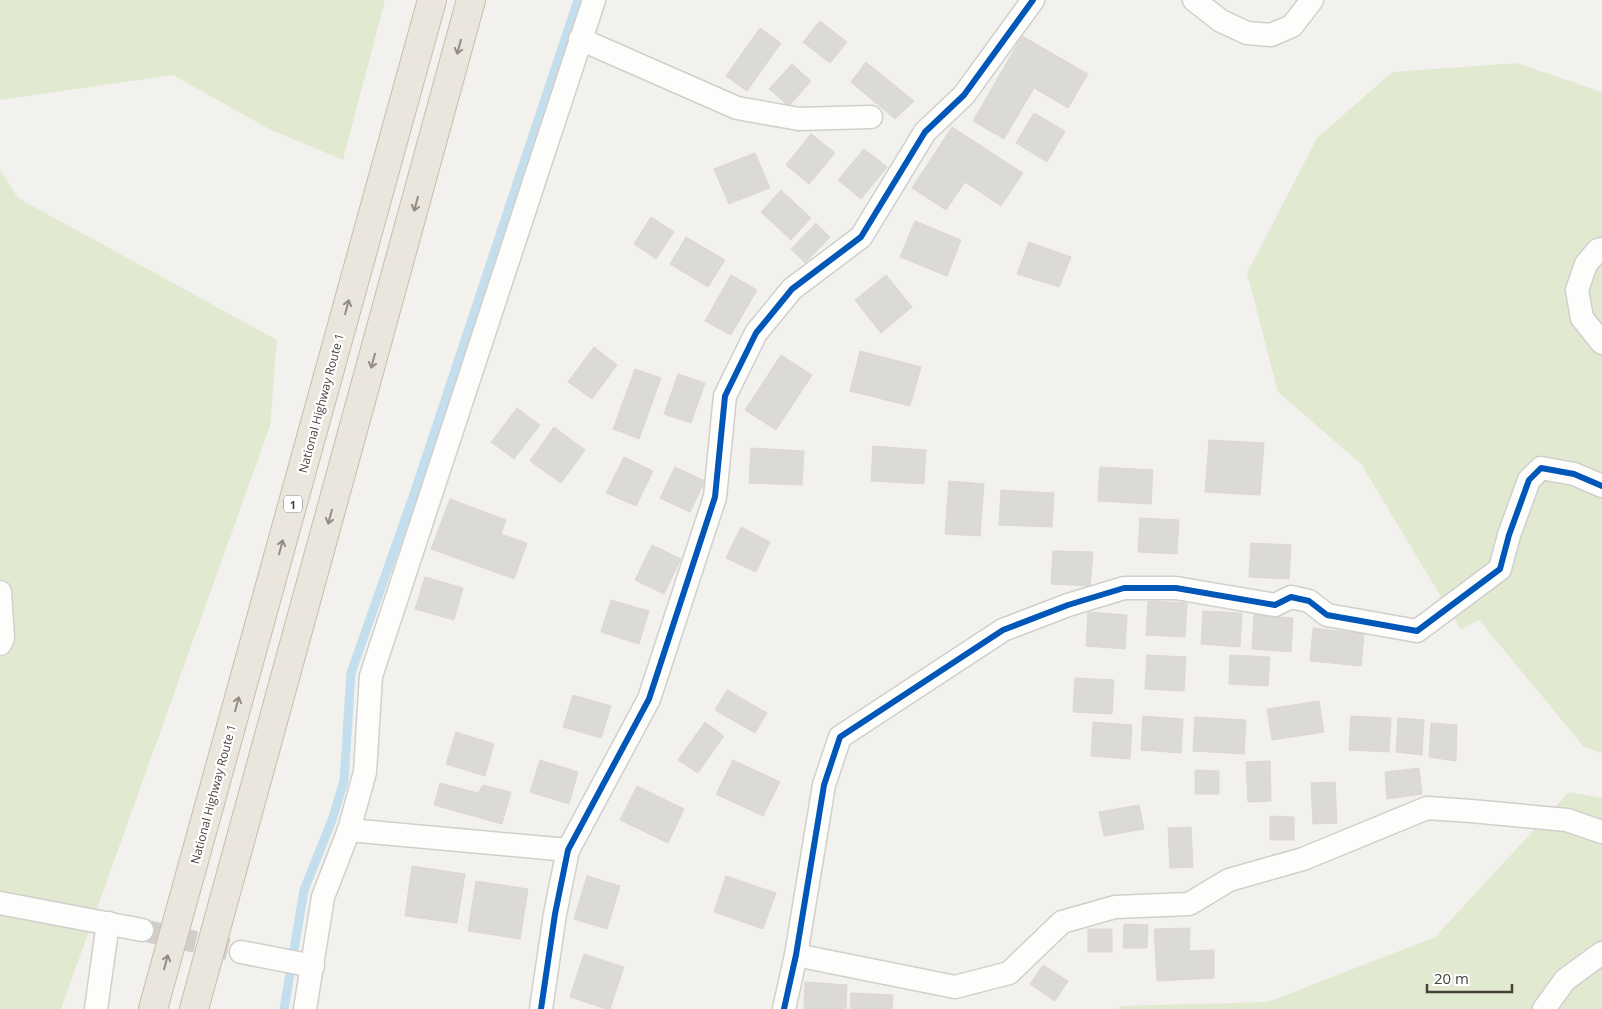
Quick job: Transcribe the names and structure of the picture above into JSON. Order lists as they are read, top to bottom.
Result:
{
  "streets": {
    "highway": ["National Highway Route 1", "1"]
  },
  "scale_bar": "20 m"
}
